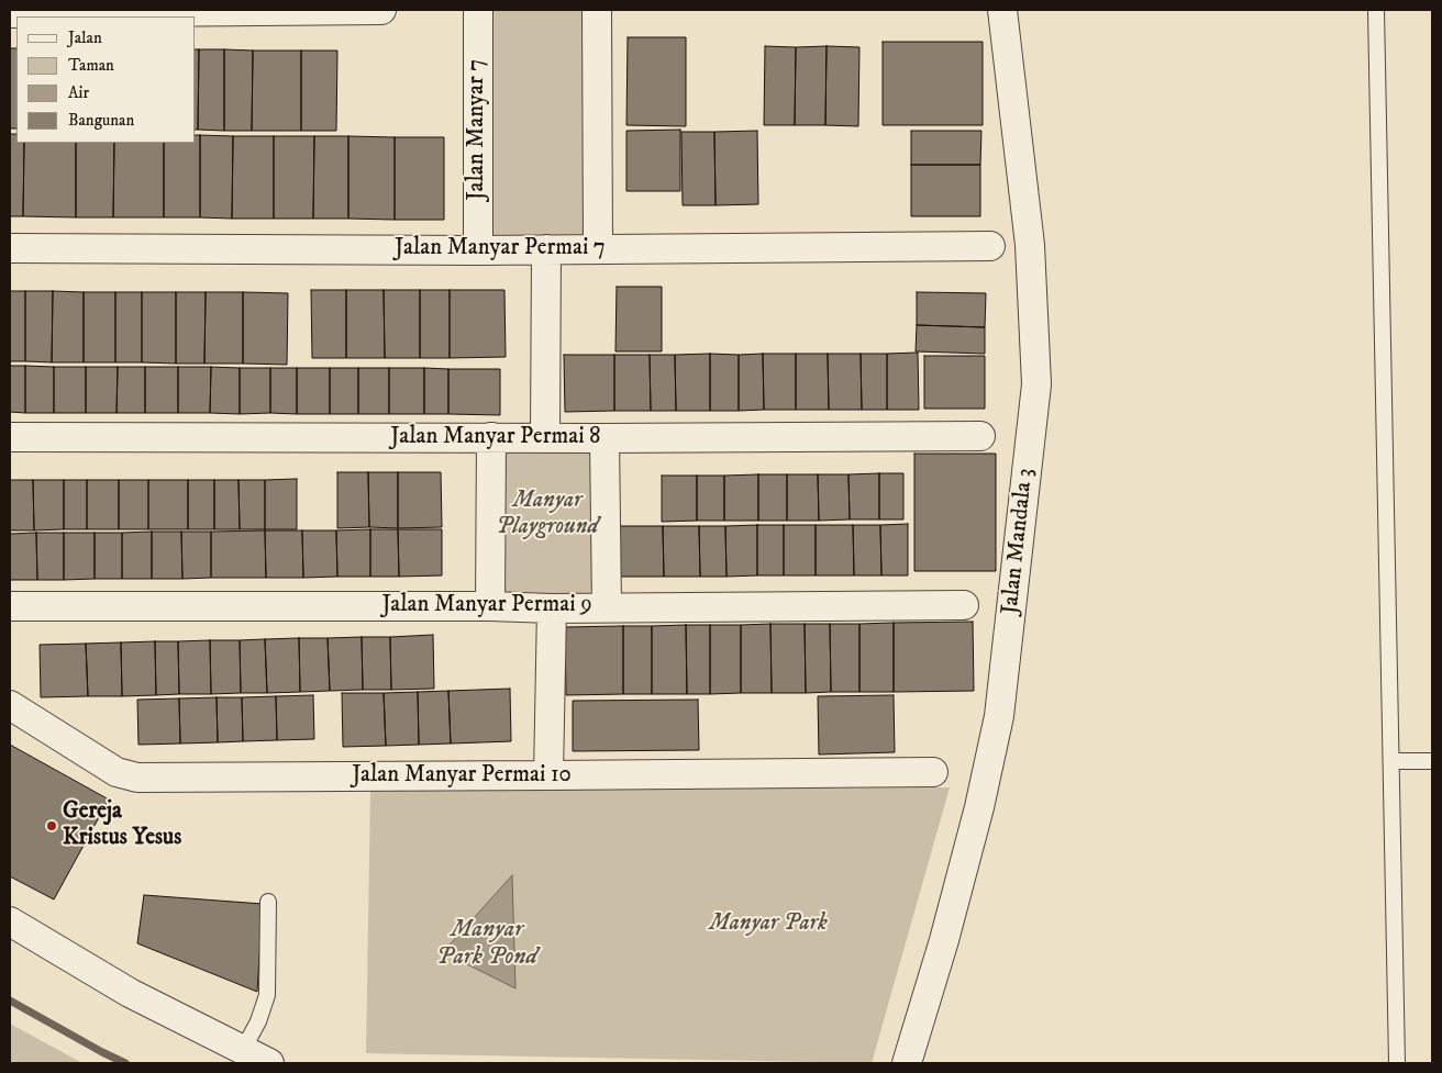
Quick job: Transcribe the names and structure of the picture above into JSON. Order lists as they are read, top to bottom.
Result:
{
  "streets": {
    "street": [
      "Jalan Manyar 7",
      "Jalan Manyar Permai 7",
      "Jalan Manyar Permai 8",
      "Jalan Mandala 3",
      "Jalan Manyar Permai 9",
      "Jalan Manyar Permai 10"
    ]
  },
  "crossings": [
    ["Jalan Manyar 7", "Jalan Manyar Permai 7"]
  ],
  "water": ["Manyar Park Pond"],
  "parks": ["Manyar Playground", "Manyar Park"],
  "places": ["Gereja Kristus Yesus"],
  "legend": [
    "Jalan",
    "Taman",
    "Air",
    "Bangunan"
  ]
}
